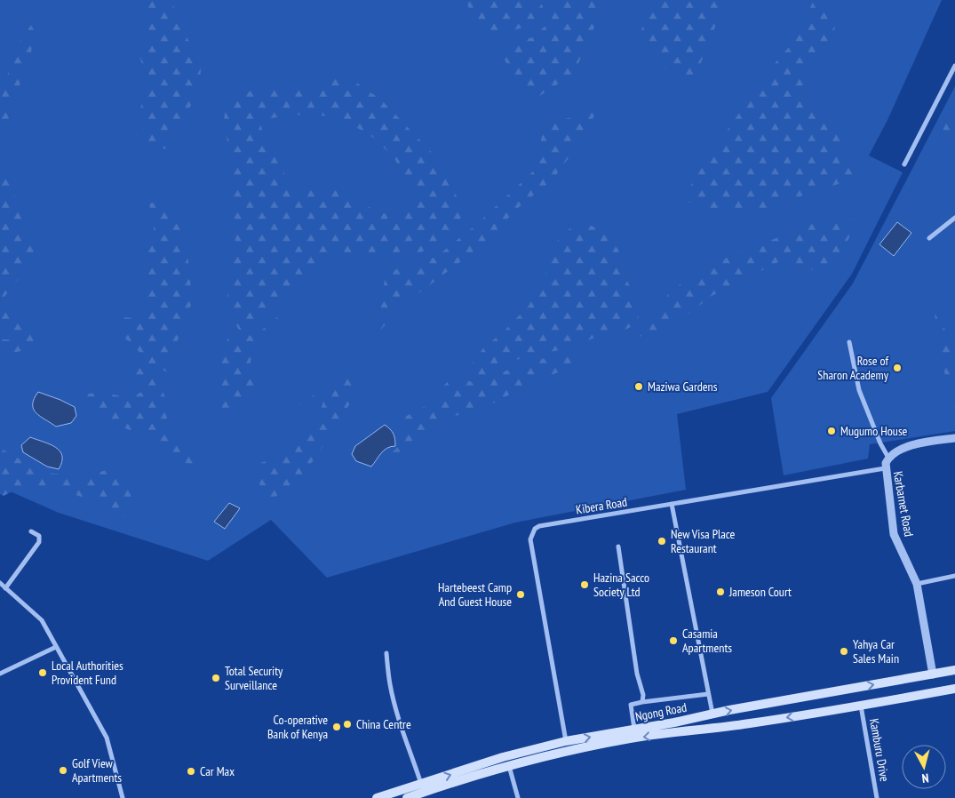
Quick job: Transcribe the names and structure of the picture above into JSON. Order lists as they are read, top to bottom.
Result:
{
  "streets": {
    "main road": ["Ngong Road"],
    "street": ["Karbarnet Road", "Kibera Road", "Kamburu Drive"]
  },
  "crossings": [
    ["Karbarnet Road", "Kibera Road"],
    ["Karbarnet Road", "Ngong Road"],
    ["Kibera Road", "Ngong Road"],
    ["Ngong Road", "Kamburu Drive"]
  ],
  "places": [
    "Rose of Sharon Academy",
    "Maziwa Gardens",
    "Mugumo House",
    "New Visa Place Restaurant",
    "Hazina Sacco Society Ltd",
    "Jameson Court",
    "Hartebeest Camp And Guest House",
    "Casamia Apartments",
    "Yahya Car Sales Main",
    "Local Authorities Provident Fund",
    "Total Security Surveillance",
    "China Centre",
    "Co-operative Bank of Kenya",
    "Golf View Apartments",
    "Car Max"
  ],
  "north": "bottom"
}
